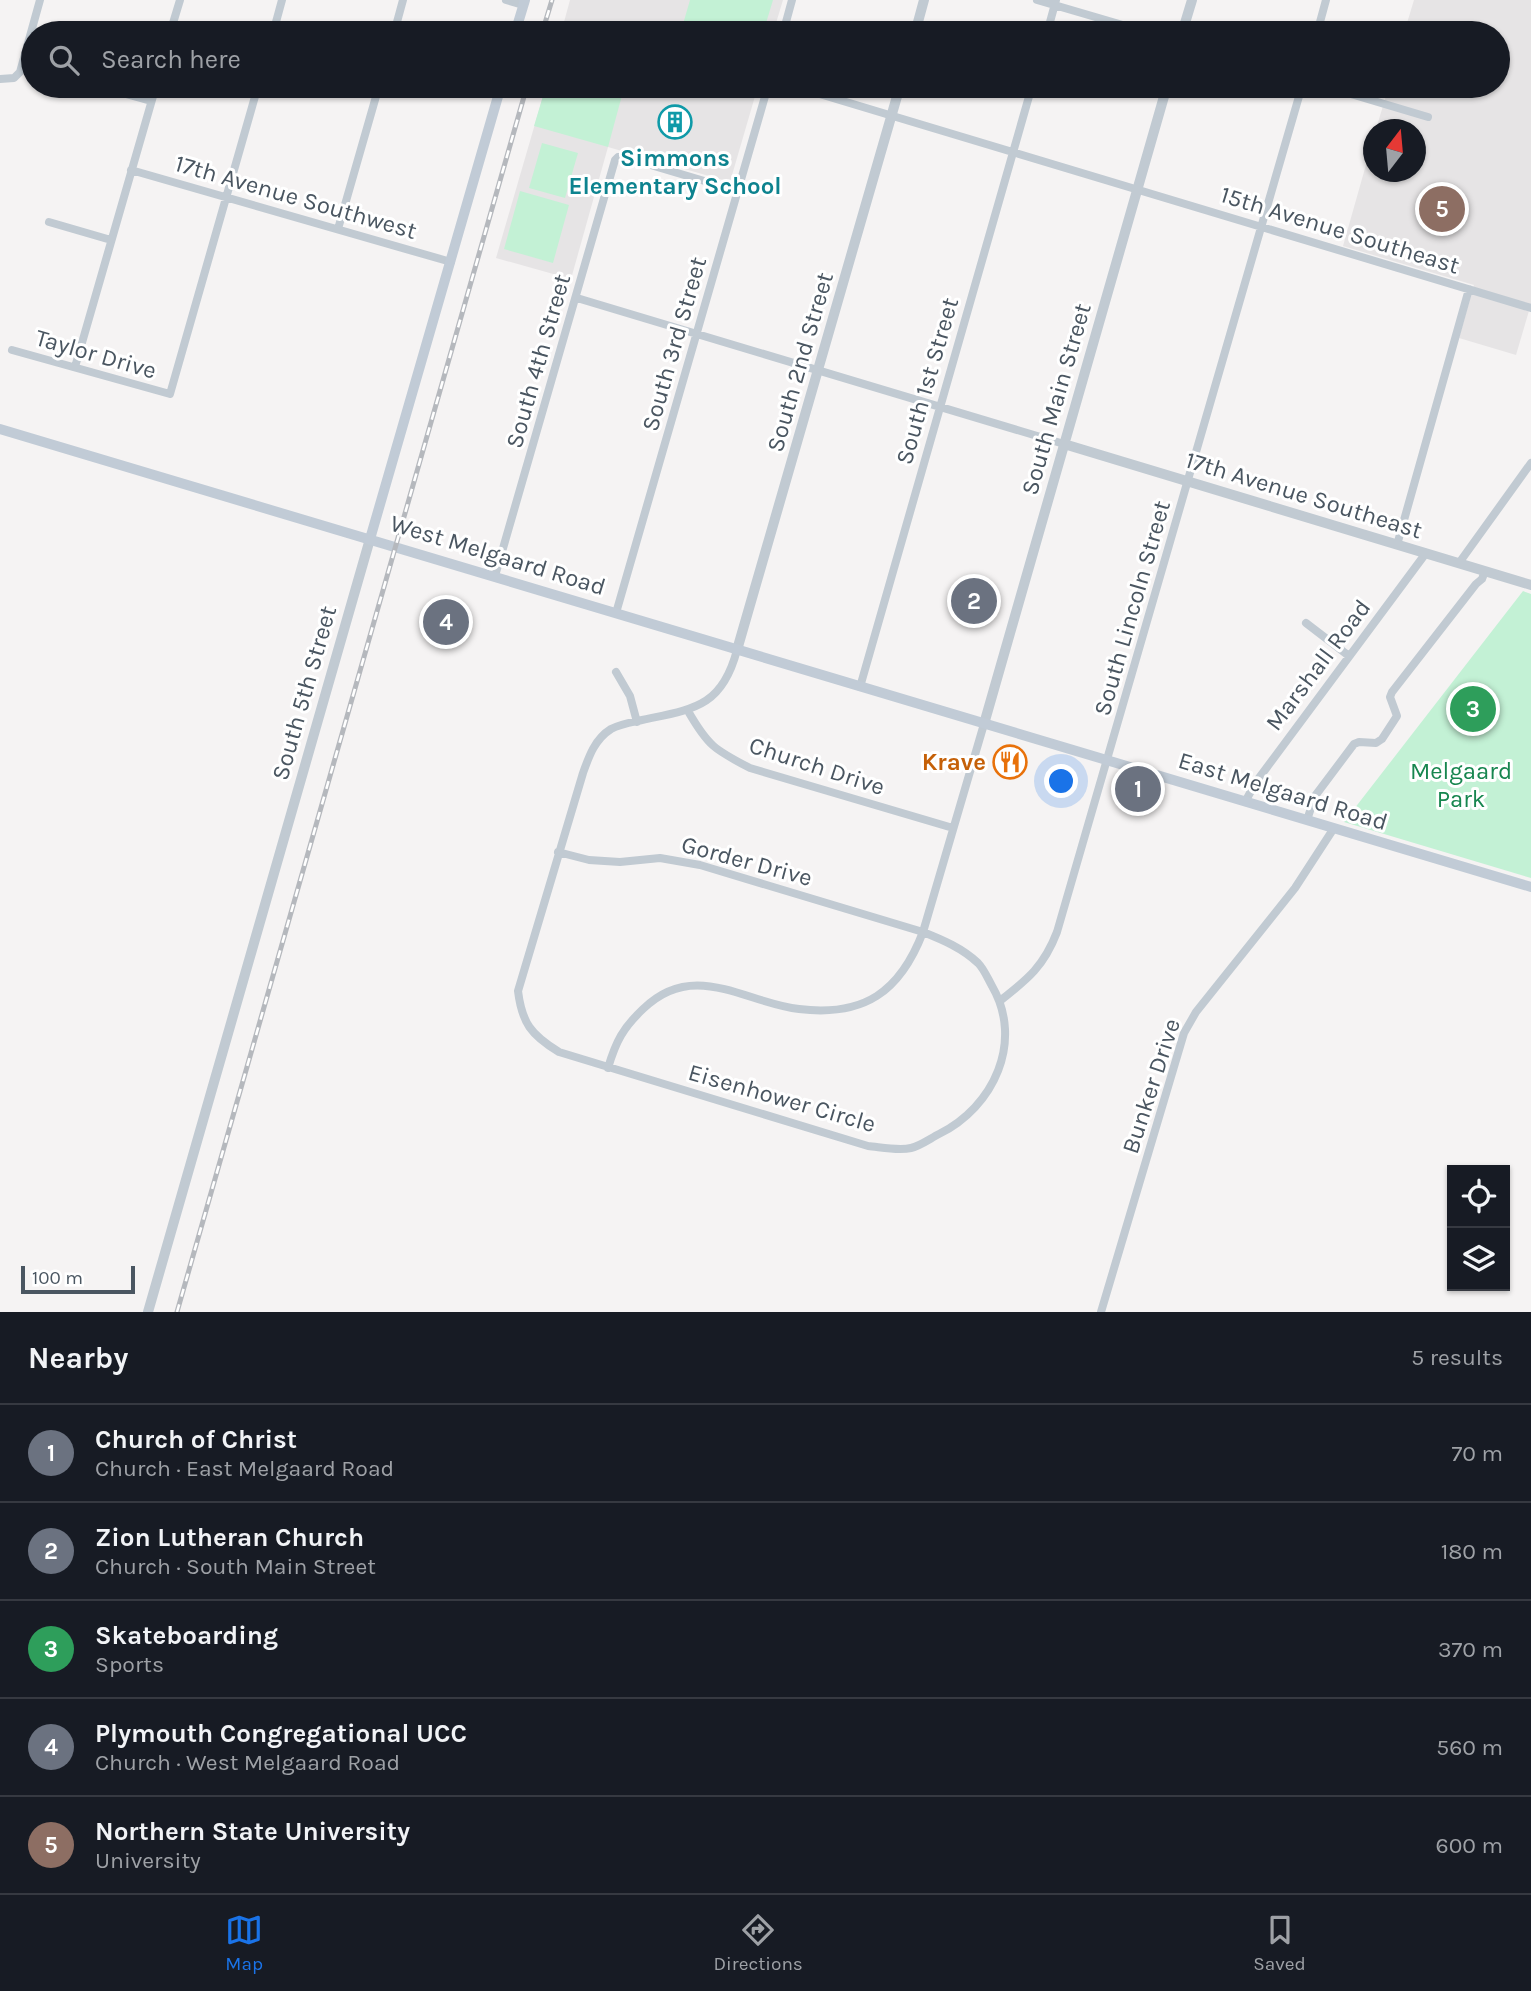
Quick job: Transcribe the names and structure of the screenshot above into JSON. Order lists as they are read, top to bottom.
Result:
{
  "streets": {
    "main road": ["West Melgaard Road", "South 5th Street", "East Melgaard Road"],
    "street": [
      "17th Avenue Southwest",
      "15th Avenue Southeast",
      "South 3rd Street",
      "Taylor Drive",
      "South 4th Street",
      "South 2nd Street",
      "South 1st Street",
      "South Main Street",
      "17th Avenue Southeast",
      "South Lincoln Street",
      "Marshall Road",
      "Church Drive",
      "Gorder Drive",
      "Bunker Drive",
      "Eisenhower Circle"
    ]
  },
  "crossings": [
    ["17th Avenue Southwest", "Taylor Drive"],
    ["17th Avenue Southwest", "South 5th Street"],
    ["15th Avenue Southeast", "South 2nd Street"],
    ["15th Avenue Southeast", "South 1st Street"],
    ["15th Avenue Southeast", "South Main Street"],
    ["15th Avenue Southeast", "South Lincoln Street"],
    ["South 3rd Street", "South 4th Street"],
    ["South 3rd Street", "West Melgaard Road"],
    ["South 4th Street", "West Melgaard Road"],
    ["South 2nd Street", "West Melgaard Road"],
    ["South 2nd Street", "Eisenhower Circle"],
    ["South 1st Street", "West Melgaard Road"],
    ["South Main Street", "17th Avenue Southeast"],
    ["South Main Street", "West Melgaard Road"],
    ["South Main Street", "East Melgaard Road"],
    ["17th Avenue Southeast", "South Lincoln Street"],
    ["17th Avenue Southeast", "Marshall Road"],
    ["West Melgaard Road", "South 5th Street"],
    ["West Melgaard Road", "East Melgaard Road"],
    ["West Melgaard Road", "Eisenhower Circle"],
    ["South Lincoln Street", "East Melgaard Road"],
    ["South Lincoln Street", "Eisenhower Circle"],
    ["Marshall Road", "East Melgaard Road"],
    ["Church Drive", "Eisenhower Circle"],
    ["East Melgaard Road", "Bunker Drive"],
    ["Gorder Drive", "Eisenhower Circle"]
  ],
  "parks": ["Melgaard Park"],
  "places": {
    "building": ["Simmons Elementary School"],
    "restaurant": ["Krave"]
  },
  "scale_bar": "100 m",
  "north": "top",
  "page": {
    "search": "Search here",
    "pins": [
      "5",
      "2",
      "4",
      "3",
      "1"
    ],
    "scale": "100 m",
    "heading": ["Nearby", "5 results"],
    "list": [
      {
        "mark": "1",
        "name": "Church of Christ",
        "note": "Church · East Melgaard Road",
        "value": "70 m"
      },
      {
        "mark": "2",
        "name": "Zion Lutheran Church",
        "note": "Church · South Main Street",
        "value": "180 m"
      },
      {
        "mark": "3",
        "name": "Skateboarding",
        "note": "Sports",
        "value": "370 m"
      },
      {
        "mark": "4",
        "name": "Plymouth Congregational UCC",
        "note": "Church · West Melgaard Road",
        "value": "560 m"
      },
      {
        "mark": "5",
        "name": "Northern State University",
        "note": "University",
        "value": "600 m"
      }
    ],
    "nav": ["Map", "Directions", "Saved"]
  }
}
